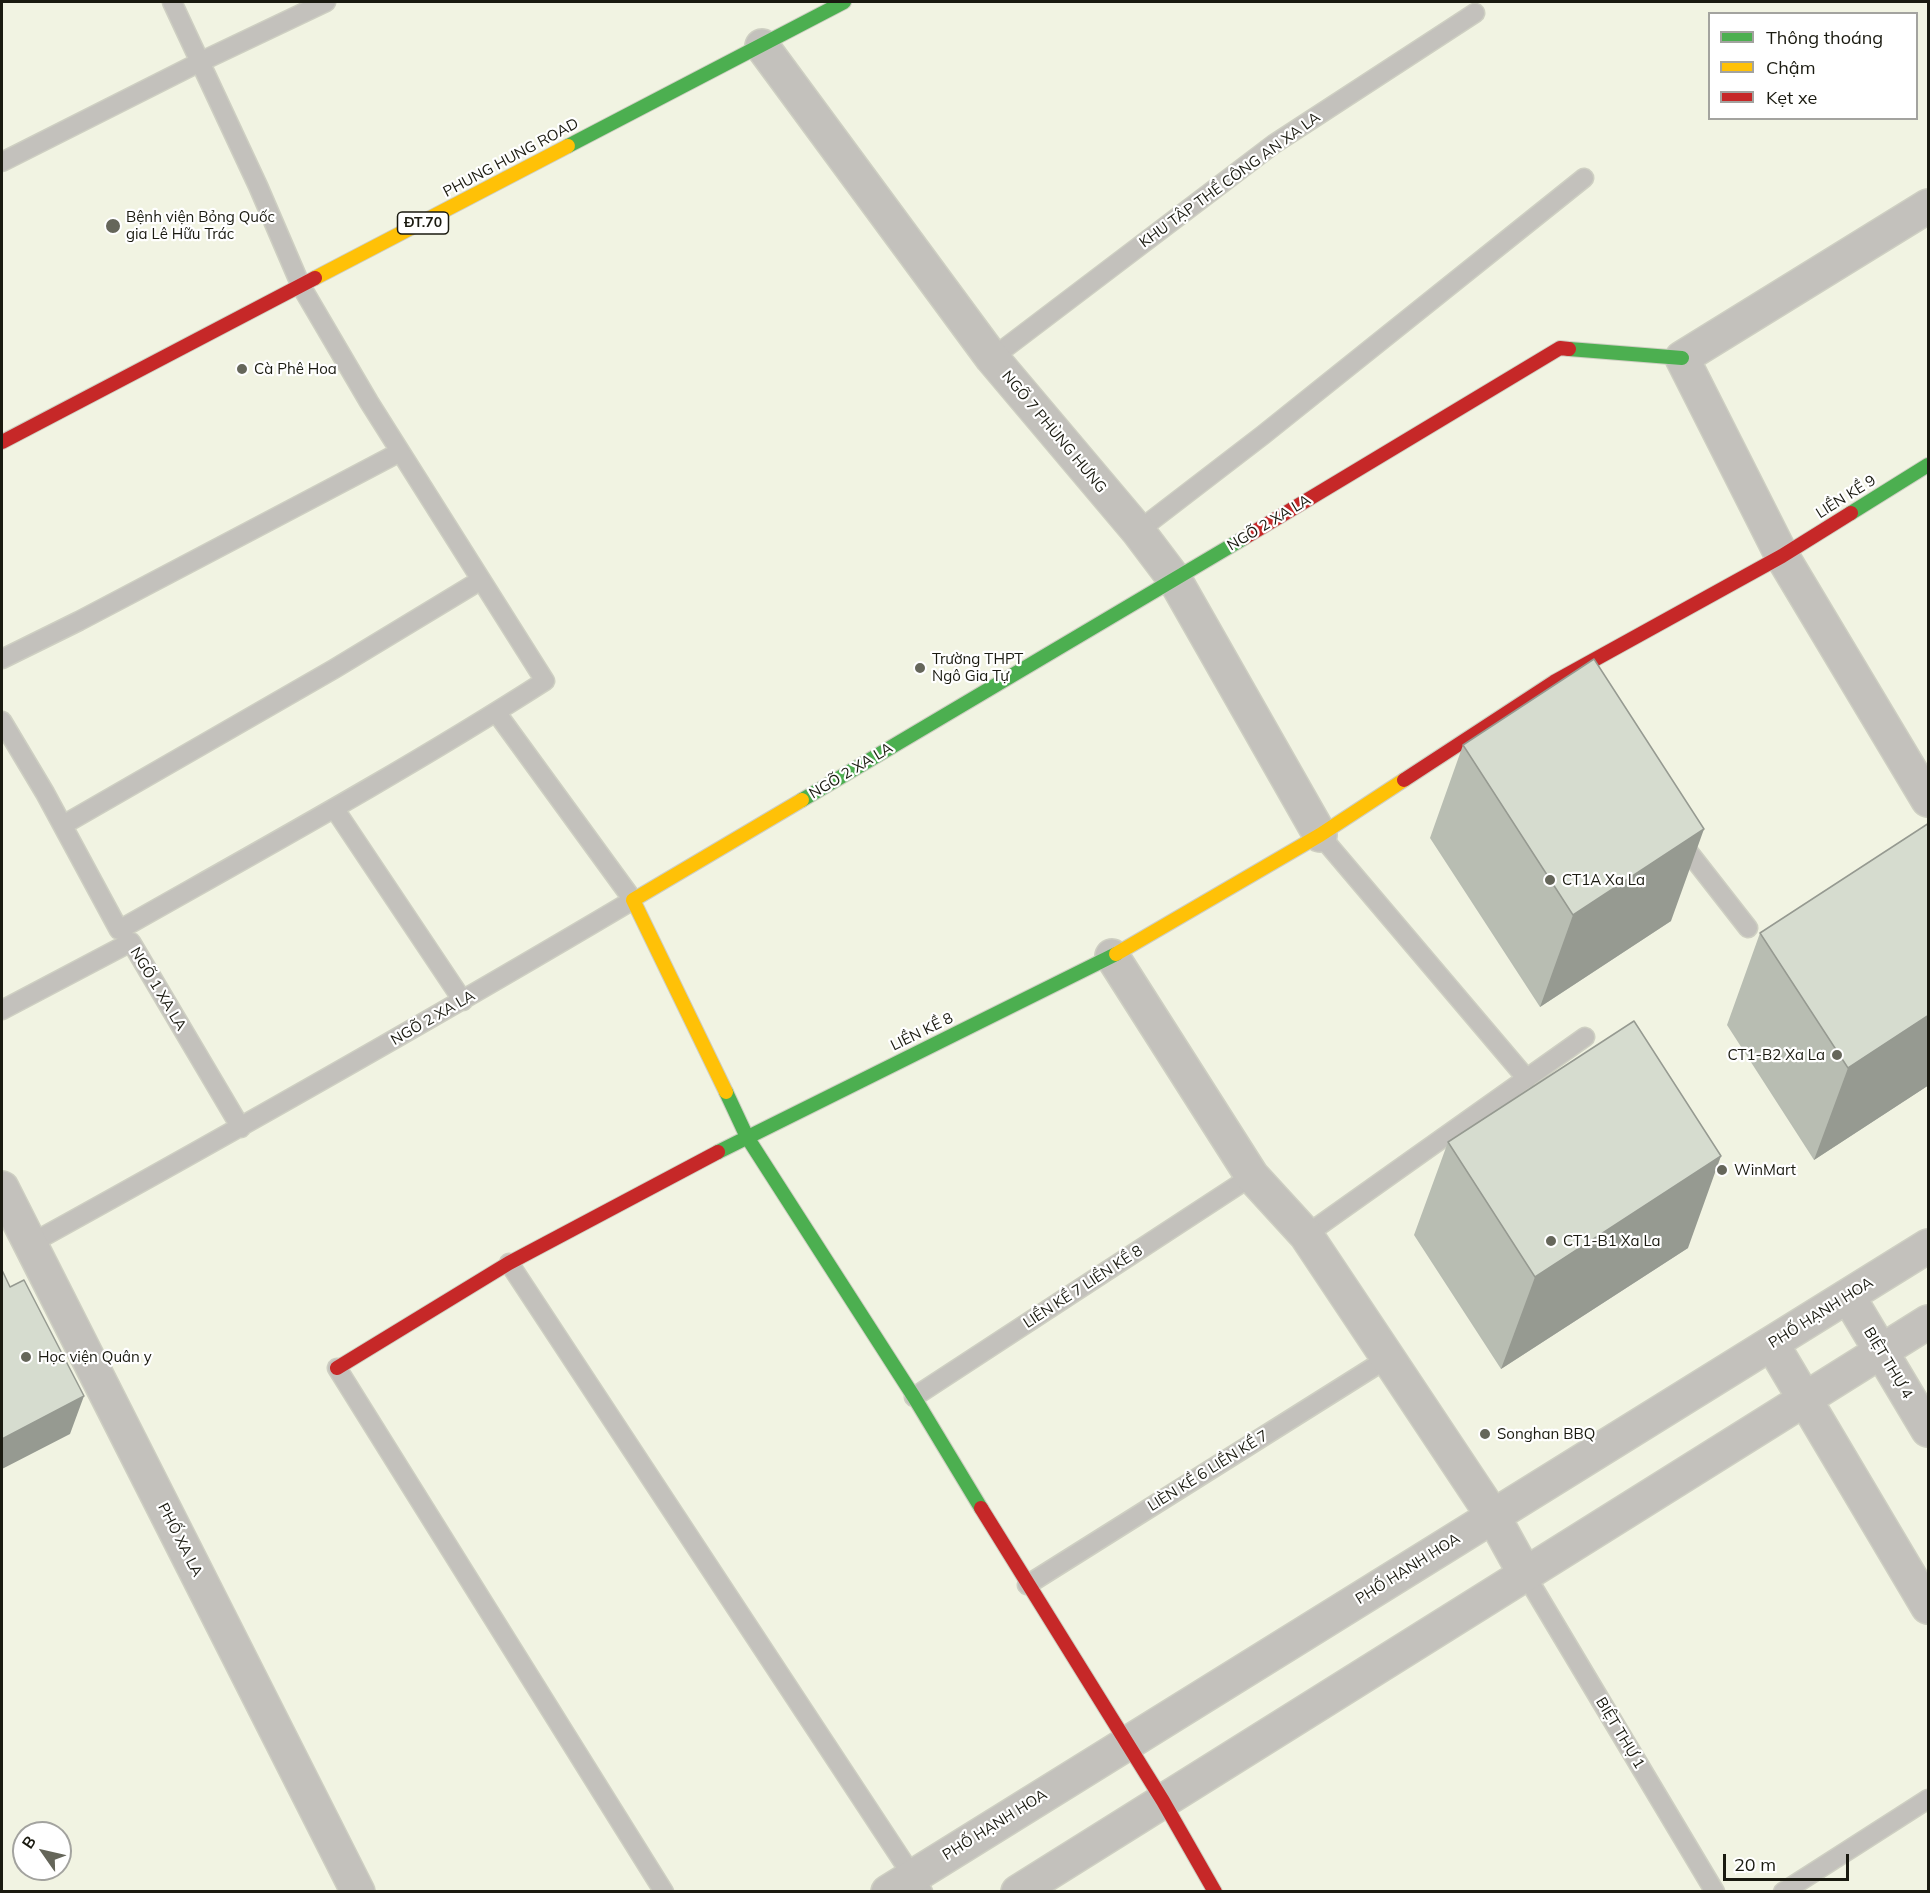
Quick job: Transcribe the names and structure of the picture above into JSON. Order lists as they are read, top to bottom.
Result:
{
  "streets": {
    "street": [
      "PHUNG HUNG ROAD",
      "ĐT.70",
      "NGÕ 7 PHÙNG HƯNG",
      "LIỀN KỀ 9",
      "NGÕ 2 XA LA",
      "LIỀN KỀ 8",
      "PHỐ HẠNH HOA",
      "BIỆT THỰ 4",
      "PHỐ XA LA"
    ],
    "lane": [
      "KHU TẬP THỂ CÔNG AN XA LA",
      "NGÕ 1 XA LA",
      "LIỀN KỀ 7 LIỀN KỀ 8",
      "LIÈN KỀ 6 LIỀN KỀ 7",
      "BIỆT THỰ 1"
    ]
  },
  "crossings": [
    ["PHUNG HUNG ROAD", "NGÕ 7 PHÙNG HƯNG"],
    ["KHU TẬP THỂ CÔNG AN XA LA", "NGÕ 7 PHÙNG HƯNG"],
    ["NGÕ 7 PHÙNG HƯNG", "NGÕ 2 XA LA"],
    ["NGÕ 7 PHÙNG HƯNG", "LIỀN KỀ 8"],
    ["LIỀN KỀ 9", "LIỀN KỀ 8"],
    ["NGÕ 2 XA LA", "NGÕ 1 XA LA"],
    ["NGÕ 2 XA LA", "PHỐ XA LA"],
    ["PHỐ HẠNH HOA", "BIỆT THỰ 4"]
  ],
  "places": [
    "Bệnh viện Bỏng Quốc gia Lê Hữu Trác",
    "Cà Phê Hoa",
    "Trường THPT Ngô Gia Tự",
    "CT1A Xa La",
    "CT1-B2 Xa La",
    "WinMart",
    "CT1-B1 Xa La",
    "Học viện Quân y",
    "Songhan BBQ"
  ],
  "legend": ["Thông thoáng", "Chậm", "Kẹt xe"],
  "scale_bar": "20 m",
  "north": "top left"
}
